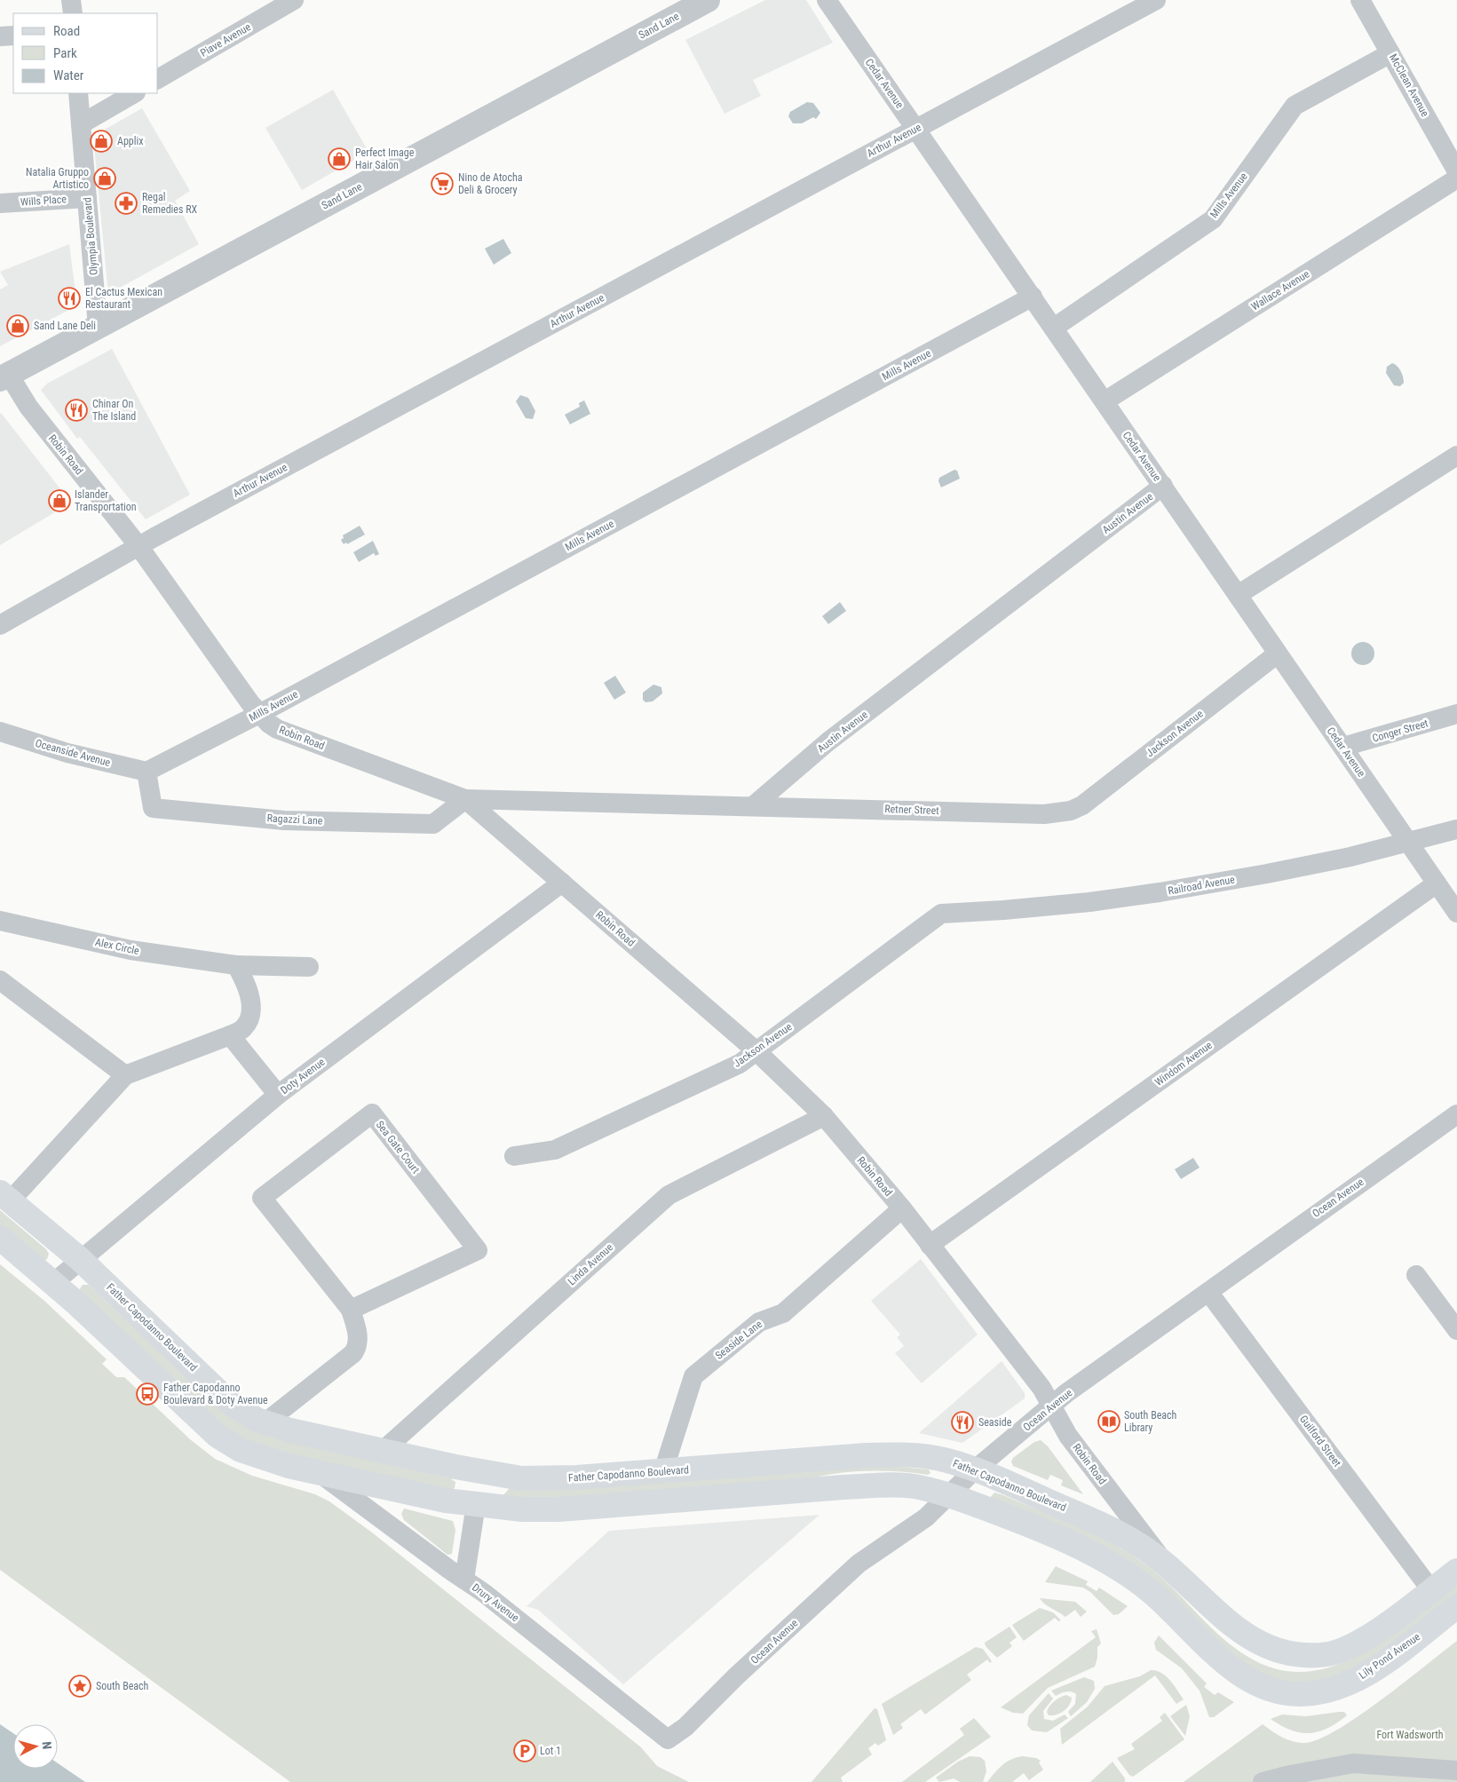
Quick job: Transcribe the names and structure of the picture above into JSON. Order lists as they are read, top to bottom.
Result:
{
  "streets": {
    "main road": ["Father Capodanno Boulevard", "Lily Pond Avenue"],
    "street": [
      "Sand Lane",
      "Piave Avenue",
      "Cedar Avenue",
      "McClean Avenue",
      "Arthur Avenue",
      "Mills Avenue",
      "Wills Place",
      "Olympia Boulevard",
      "Wallace Avenue",
      "Robin Road",
      "Austin Avenue",
      "Conger Street",
      "Jackson Avenue",
      "Oceanside Avenue",
      "Retner Street",
      "Ragazzi Lane",
      "Railroad Avenue",
      "Alex Circle",
      "Windom Avenue",
      "Doty Avenue",
      "Sea Gate Court",
      "Ocean Avenue",
      "Linda Avenue",
      "Seaside Lane",
      "Guilford Street",
      "Drury Avenue"
    ]
  },
  "crossings": [
    ["Sand Lane", "Olympia Boulevard"],
    ["Sand Lane", "Robin Road"],
    ["Cedar Avenue", "Arthur Avenue"],
    ["Cedar Avenue", "Mills Avenue"],
    ["Cedar Avenue", "Wallace Avenue"],
    ["Cedar Avenue", "Austin Avenue"],
    ["Cedar Avenue", "Conger Street"],
    ["Cedar Avenue", "Jackson Avenue"],
    ["Cedar Avenue", "Railroad Avenue"],
    ["Cedar Avenue", "Windom Avenue"],
    ["McClean Avenue", "Mills Avenue"],
    ["Arthur Avenue", "Robin Road"],
    ["Mills Avenue", "Robin Road"],
    ["Mills Avenue", "Oceanside Avenue"],
    ["Mills Avenue", "Ragazzi Lane"],
    ["Wills Place", "Olympia Boulevard"],
    ["Robin Road", "Jackson Avenue"],
    ["Robin Road", "Ragazzi Lane"],
    ["Robin Road", "Windom Avenue"],
    ["Robin Road", "Doty Avenue"],
    ["Robin Road", "Ocean Avenue"],
    ["Robin Road", "Linda Avenue"],
    ["Robin Road", "Father Capodanno Boulevard"],
    ["Robin Road", "Seaside Lane"],
    ["Austin Avenue", "Retner Street"],
    ["Jackson Avenue", "Retner Street"],
    ["Jackson Avenue", "Railroad Avenue"],
    ["Oceanside Avenue", "Ragazzi Lane"],
    ["Doty Avenue", "Father Capodanno Boulevard"],
    ["Sea Gate Court", "Father Capodanno Boulevard"],
    ["Ocean Avenue", "Father Capodanno Boulevard"],
    ["Ocean Avenue", "Guilford Street"],
    ["Ocean Avenue", "Drury Avenue"],
    ["Ocean Avenue", "Lily Pond Avenue"],
    ["Linda Avenue", "Father Capodanno Boulevard"],
    ["Father Capodanno Boulevard", "Seaside Lane"],
    ["Father Capodanno Boulevard", "Guilford Street"]
  ],
  "parks": ["Fort Wadsworth"],
  "places": {
    "shop": [
      "Applix",
      "Perfect Image Hair Salon",
      "Natalia Gruppo Artistico",
      "Sand Lane Deli",
      "Islander Transportation"
    ],
    "supermarket": ["Nino de Atocha Deli & Grocery"],
    "pharmacy": ["Regal Remedies RX"],
    "restaurant": ["El Cactus Mexican Restaurant", "Chinar On The Island", "Seaside"],
    "bus stop": ["Father Capodanno Boulevard & Doty Avenue"],
    "library": ["South Beach Library"],
    "place": ["South Beach"],
    "parking": ["Lot 1"]
  },
  "legend": ["Road", "Park", "Water"],
  "north": "right"
}
